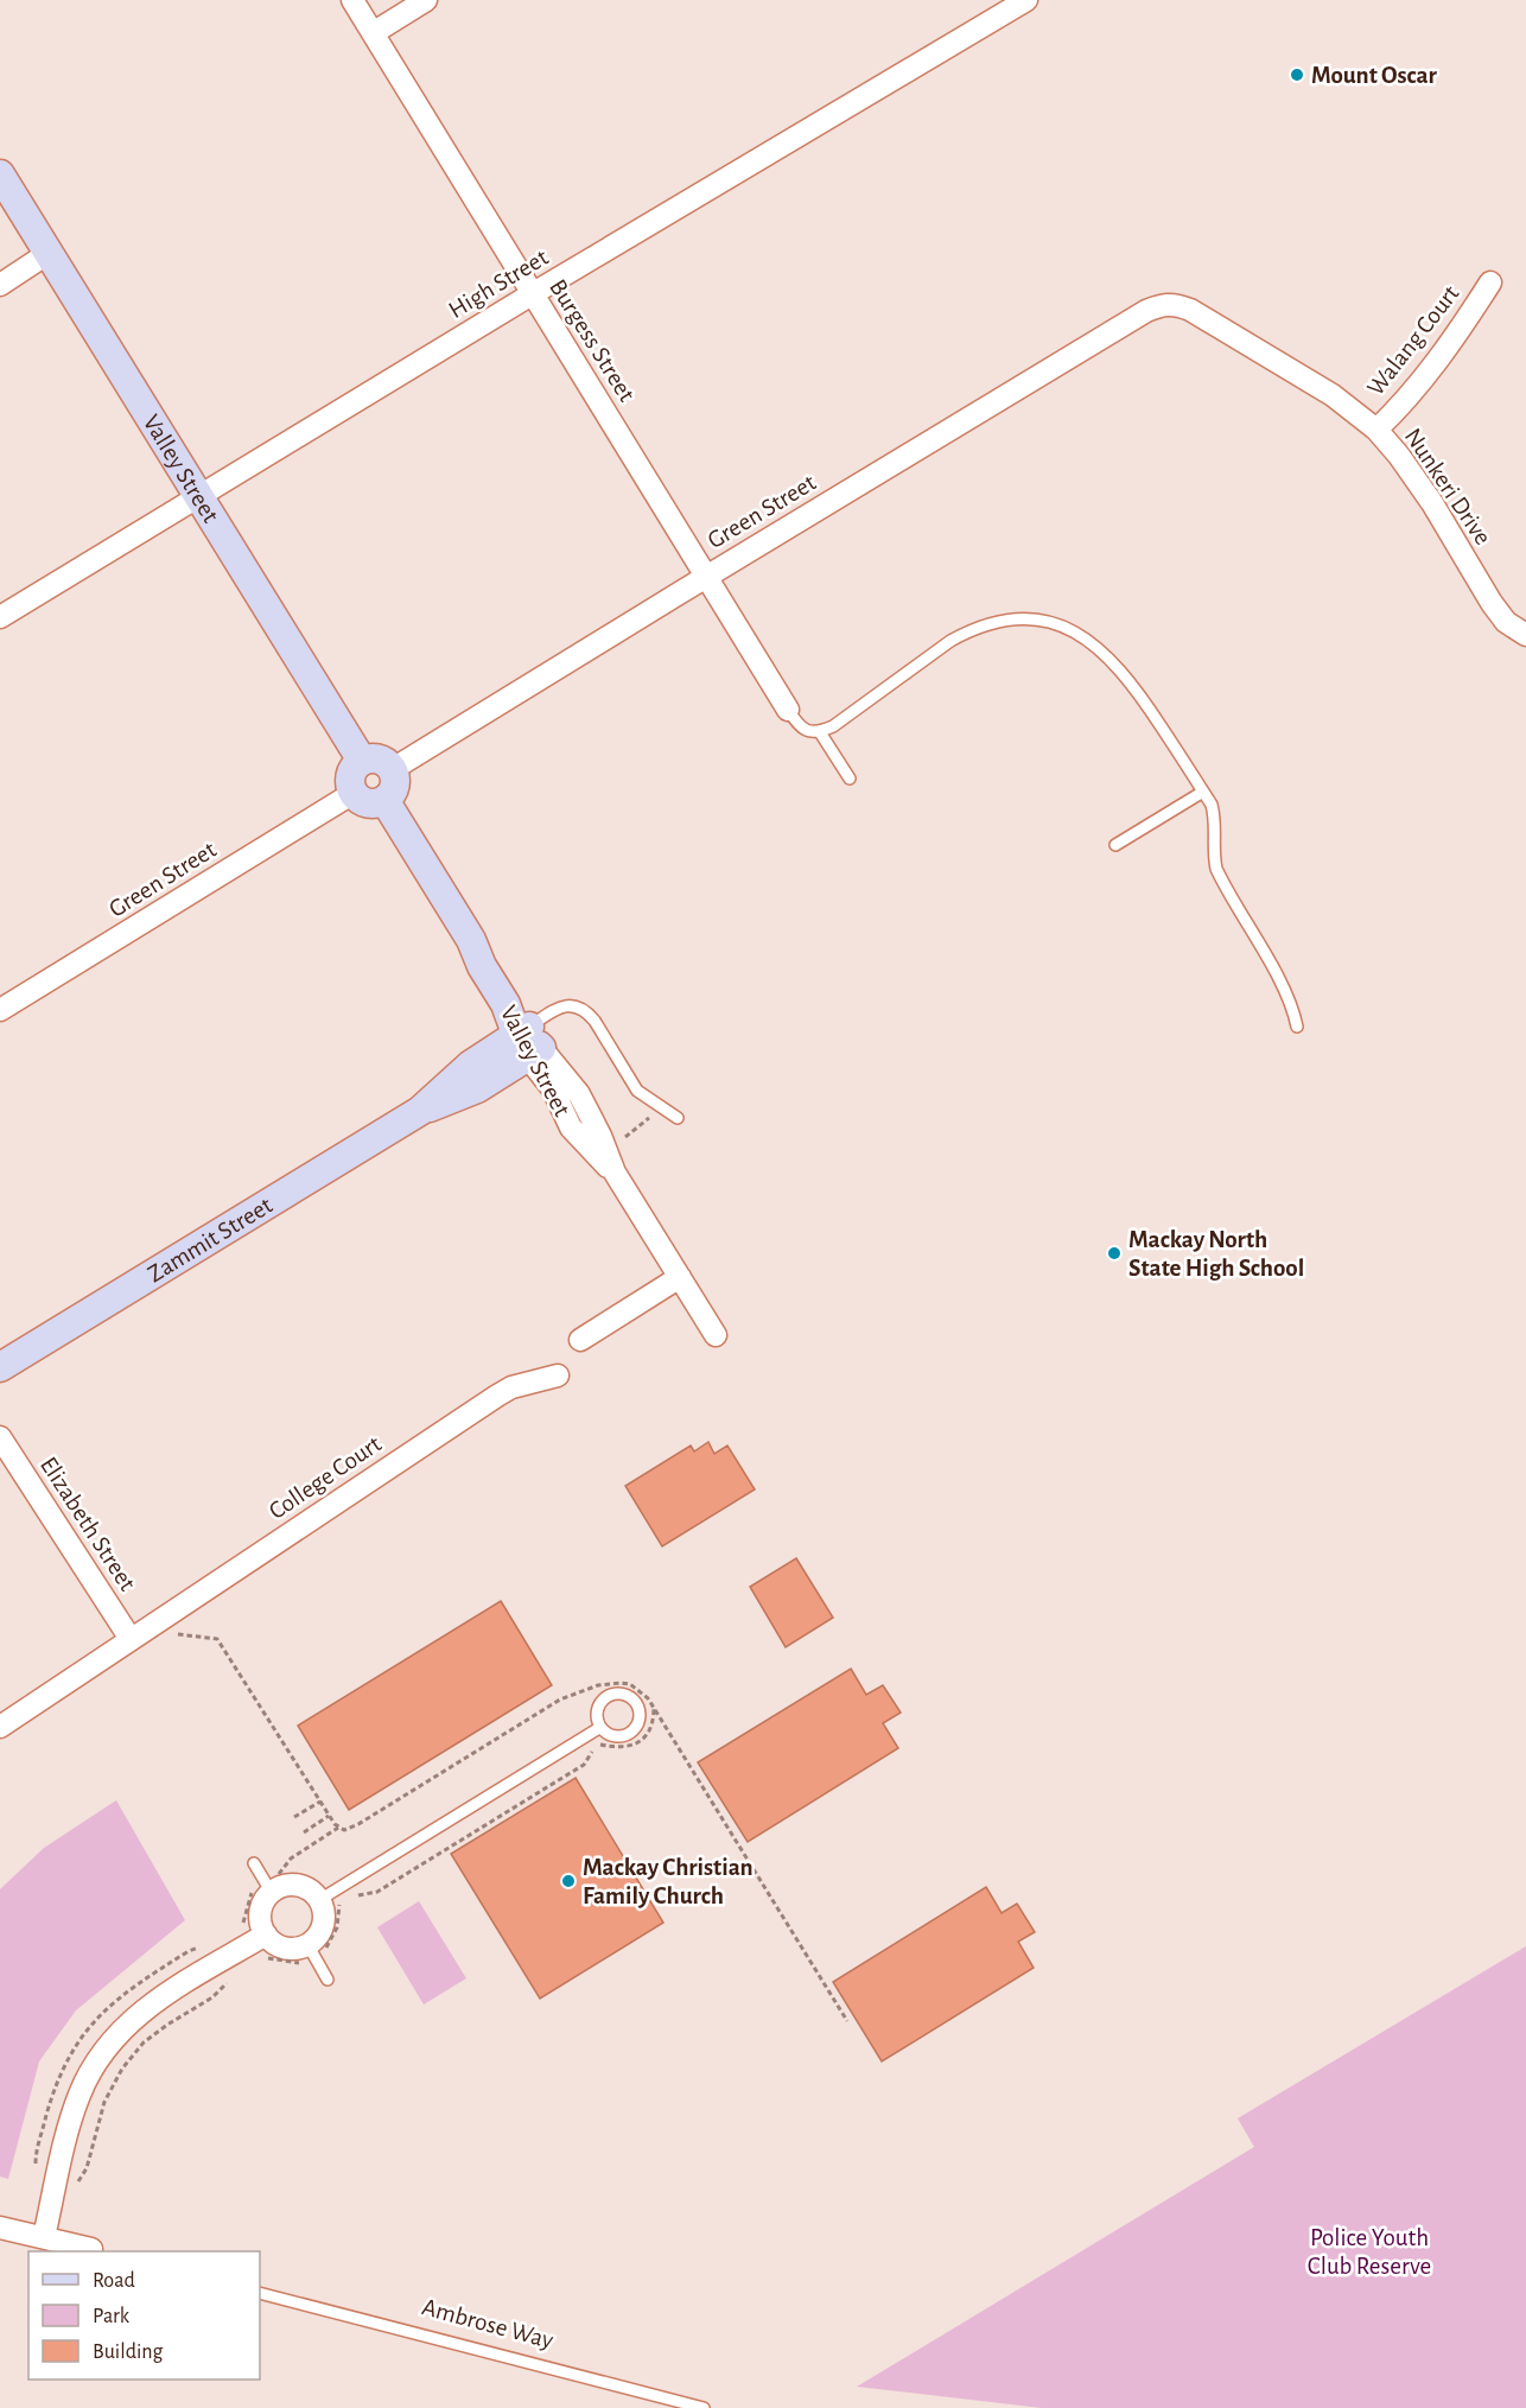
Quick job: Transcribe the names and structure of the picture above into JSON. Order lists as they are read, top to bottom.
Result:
{
  "streets": {
    "street": [
      "High Street",
      "Burgess Street",
      "Walang Court",
      "Valley Street",
      "Nunkeri Drive",
      "Green Street",
      "Zammit Street",
      "College Court",
      "Elizabeth Street"
    ],
    "lane": ["Ambrose Way"]
  },
  "crossings": [
    ["High Street", "Burgess Street"],
    ["High Street", "Valley Street"],
    ["Burgess Street", "Green Street"],
    ["Walang Court", "Nunkeri Drive"],
    ["Valley Street", "Green Street"],
    ["Valley Street", "Zammit Street"],
    ["Nunkeri Drive", "Green Street"],
    ["College Court", "Elizabeth Street"]
  ],
  "parks": ["Police Youth Club Reserve"],
  "places": ["Mount Oscar", "Mackay North State High School", "Mackay Christian Family Church"],
  "legend": ["Road", "Park", "Building"]
}
